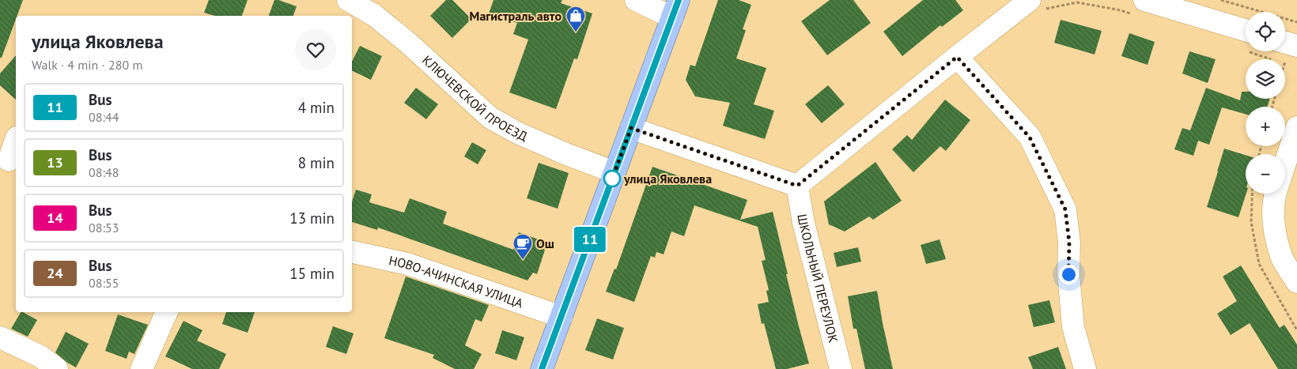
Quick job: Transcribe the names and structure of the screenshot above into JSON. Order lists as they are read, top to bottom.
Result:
{
  "streets": {
    "street": ["КЛЮЧЕВСКОЙ ПРОЕЗД", "ШКОЛЬНЫЙ ПЕРЕУЛОК", "НОВО-АЧИНСКАЯ УЛИЦА"]
  },
  "places": {
    "shop": ["Магистраль авто"],
    "other": ["улица Яковлева"],
    "cafe": ["Ош"]
  },
  "lines": ["bus line 11"],
  "page": {
    "on_map": "11",
    "map_buttons": ["+", "−"],
    "heading": ["улица Яковлева", "Walk · 4 min · 280 m"],
    "list": [
      {
        "mark": "11",
        "name": "Bus",
        "note": "08:44",
        "value": "4 min"
      },
      {
        "mark": "13",
        "name": "Bus",
        "note": "08:48",
        "value": "8 min"
      },
      {
        "mark": "14",
        "name": "Bus",
        "note": "08:53",
        "value": "13 min"
      },
      {
        "mark": "24",
        "name": "Bus",
        "note": "08:55",
        "value": "15 min"
      }
    ]
  }
}
